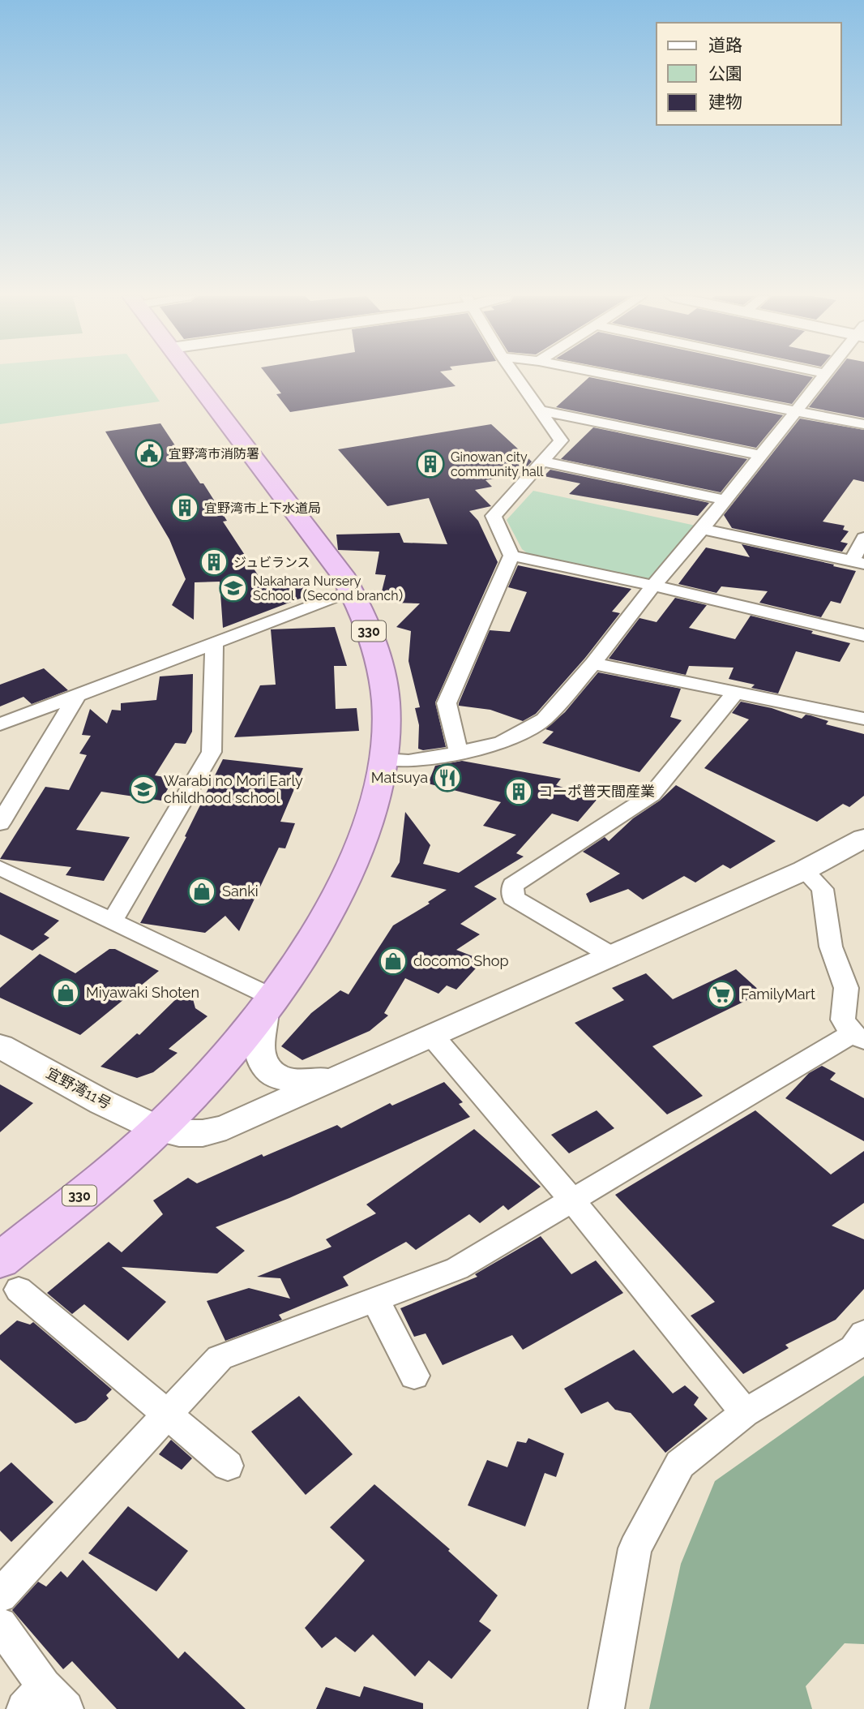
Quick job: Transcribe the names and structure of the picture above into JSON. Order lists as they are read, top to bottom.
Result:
{
  "streets": {
    "highway": ["330"],
    "street": ["宜野湾11号"]
  },
  "crossings": [
    ["330", "宜野湾11号"]
  ],
  "places": {
    "public building": ["宜野湾市消防署"],
    "building": [
      "Ginowan city community hall",
      "宜野湾市上下水道局",
      "ジュビランス",
      "コーポ普天間産業"
    ],
    "school or university": ["Nakahara Nursery School（Second branch）", "Warabi no Mori Early childhood school"],
    "restaurant": ["Matsuya"],
    "shop": ["Sanki", "docomo Shop", "Miyawaki Shoten"],
    "supermarket": ["FamilyMart"]
  },
  "legend": ["道路", "公園", "建物"]
}
